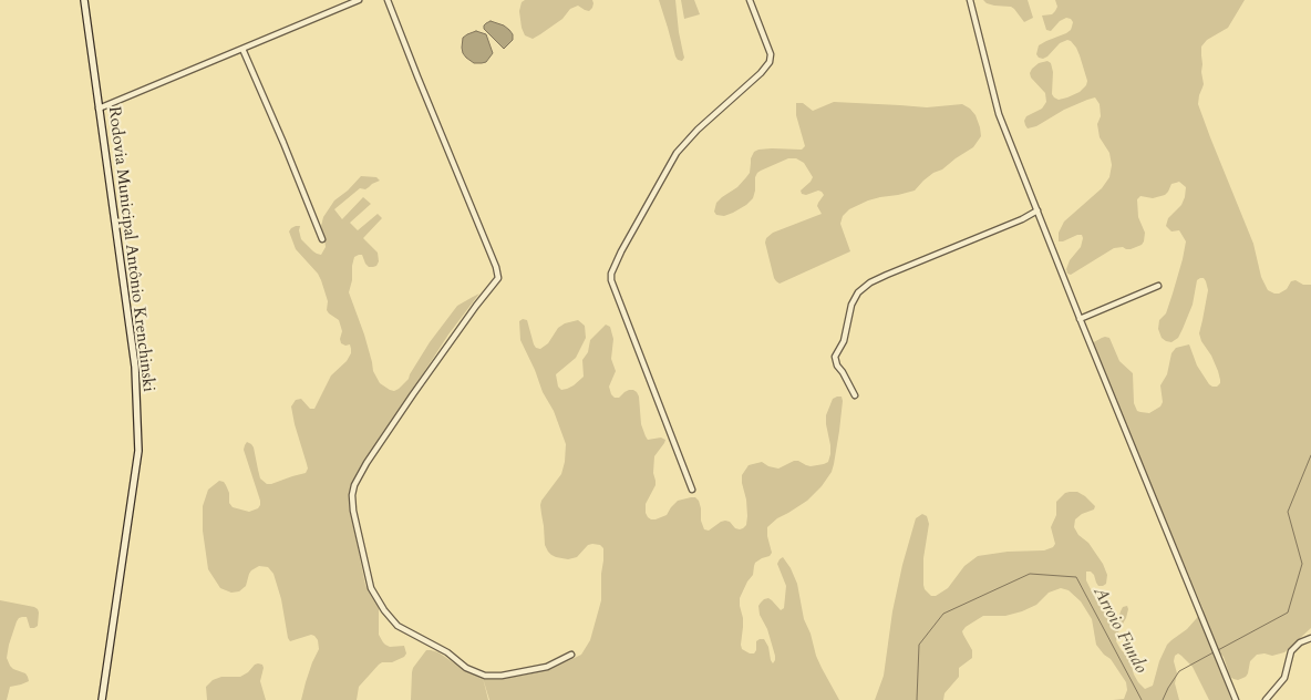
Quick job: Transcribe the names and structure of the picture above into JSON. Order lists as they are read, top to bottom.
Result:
{
  "streets": {
    "main road": ["Rodovia Municipal Antônio Krenchinski"]
  },
  "water": ["Arroio Fundo"]
}
